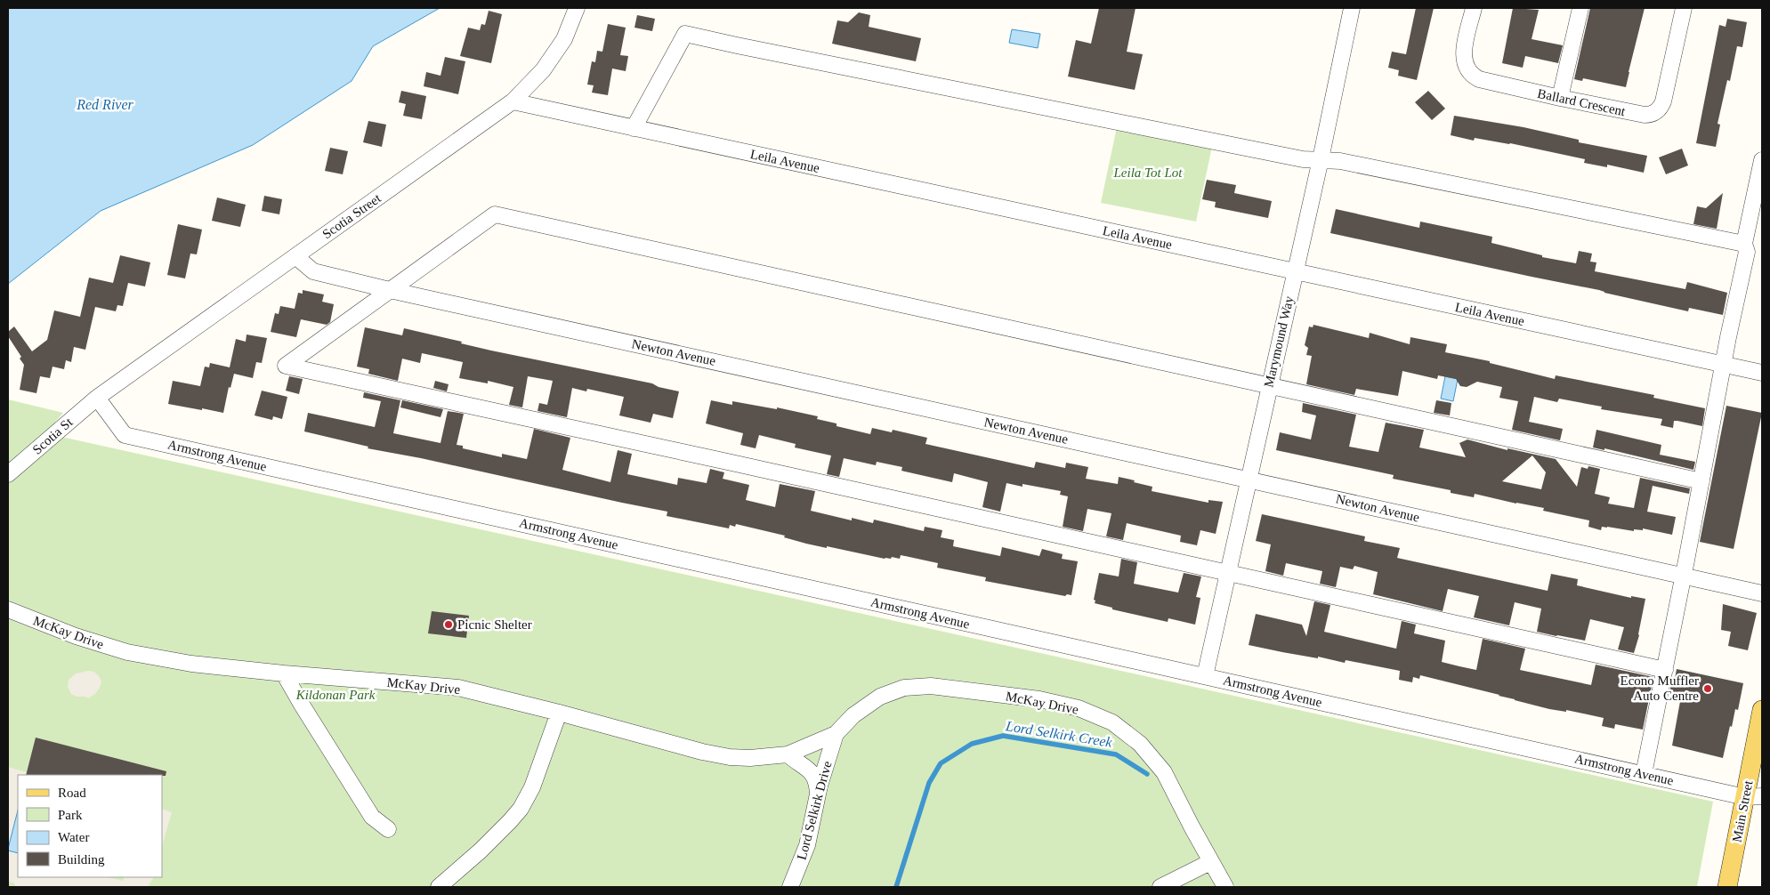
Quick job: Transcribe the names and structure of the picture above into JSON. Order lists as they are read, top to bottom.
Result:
{
  "streets": {
    "main road": ["Main Street"],
    "street": [
      "Ballard Crescent",
      "Leila Avenue",
      "Scotia Street",
      "Marymound Way",
      "Newton Avenue",
      "Scotia St",
      "Armstrong Avenue",
      "McKay Drive",
      "Lord Selkirk Drive"
    ]
  },
  "crossings": [
    ["Leila Avenue", "Scotia Street"],
    ["Leila Avenue", "Marymound Way"],
    ["Scotia Street", "Newton Avenue"],
    ["Scotia Street", "Scotia St"],
    ["Scotia Street", "Armstrong Avenue"],
    ["Marymound Way", "Newton Avenue"],
    ["Marymound Way", "Armstrong Avenue"],
    ["Scotia St", "Armstrong Avenue"],
    ["Armstrong Avenue", "Main Street"],
    ["McKay Drive", "Lord Selkirk Drive"]
  ],
  "water": ["Red River", "Lord Selkirk Creek"],
  "parks": ["Leila Tot Lot", "Kildonan Park"],
  "places": ["Picnic Shelter", "Econo Muffler Auto Centre"],
  "legend": [
    "Road",
    "Park",
    "Water",
    "Building"
  ]
}
